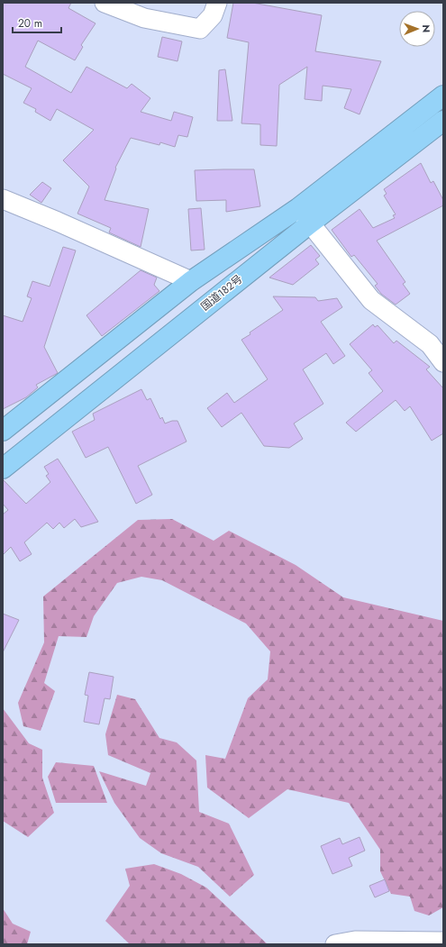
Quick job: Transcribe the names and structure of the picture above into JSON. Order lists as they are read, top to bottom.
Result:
{
  "streets": {
    "highway": ["国道182号"]
  },
  "scale_bar": "20 m",
  "north": "right"
}
